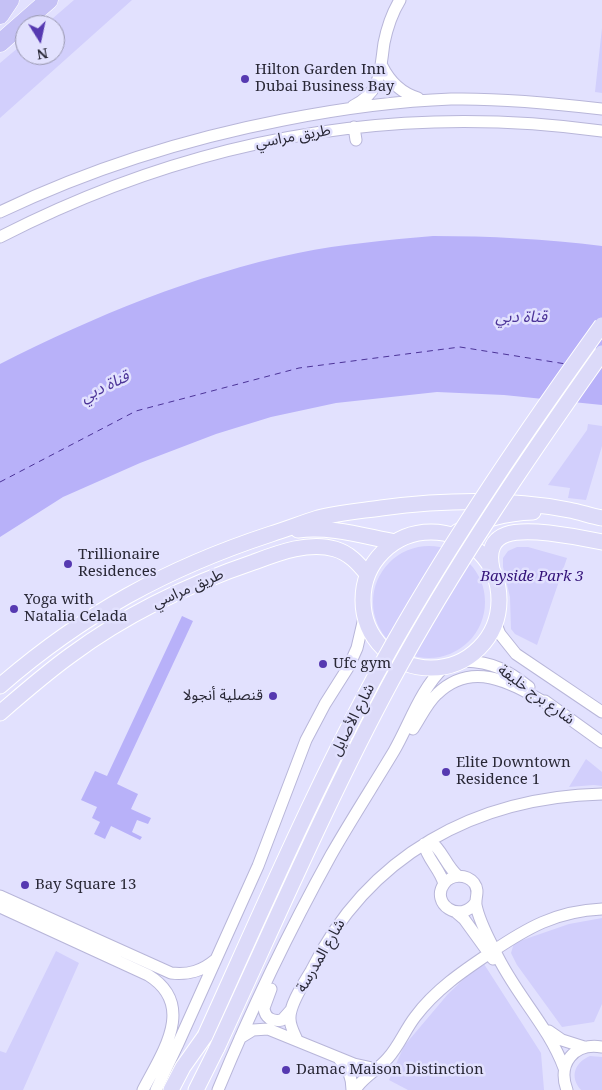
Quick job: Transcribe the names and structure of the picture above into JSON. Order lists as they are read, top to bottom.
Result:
{
  "streets": {
    "main road": ["طريق مراسي", "شارع الأصايل"],
    "street": ["شارع برج خليفة", "شارع المدرسة"]
  },
  "crossings": [
    ["طريق مراسي", "شارع برج خليفة"],
    ["طريق مراسي", "شارع الأصايل"],
    ["شارع برج خليفة", "شارع الأصايل"]
  ],
  "water": ["قناة دبي"],
  "parks": ["Bayside Park 3"],
  "places": [
    "Hilton Garden Inn Dubai Business Bay",
    "Trillionaire Residences",
    "Yoga with Natalia Celada",
    "Ufc gym",
    "قنصلية أنجولا",
    "Elite Downtown Residence 1",
    "Bay Square 13",
    "Damac Maison Distinction"
  ],
  "north": "bottom"
}
